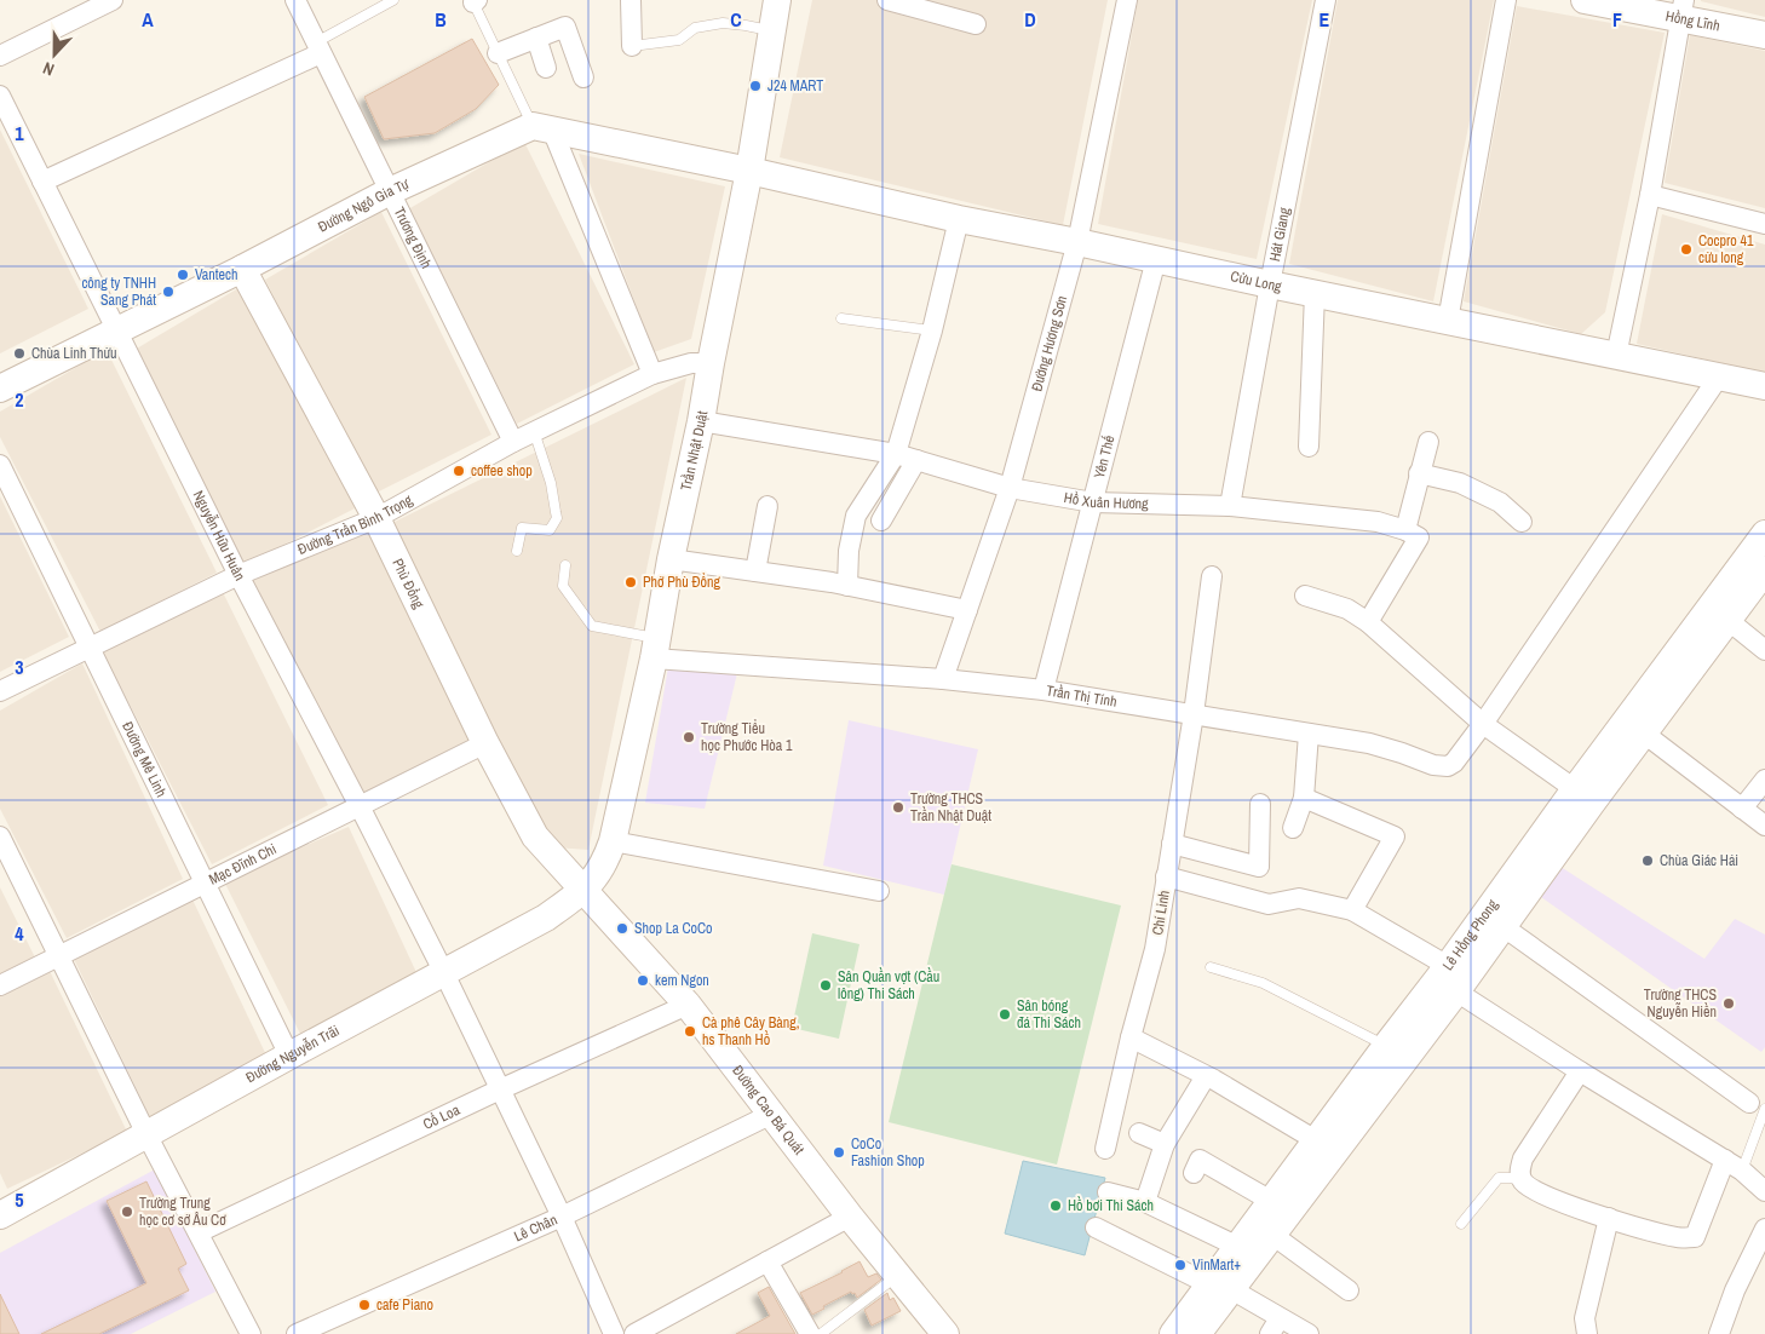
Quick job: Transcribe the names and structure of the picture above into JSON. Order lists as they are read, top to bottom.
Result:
{
  "streets": {
    "street": [
      "Hồng Lĩnh",
      "Đường Ngô Gia Tự",
      "Hát Giang",
      "Trương Định",
      "Cửu Long",
      "Đường Hương Sơn",
      "Trần Nhật Duật",
      "Yên Thế",
      "Hồ Xuân Hương",
      "Đường Trần Bình Trọng",
      "Nguyễn Hữu Huân",
      "Phù Đổng",
      "Trần Thị Tính",
      "Đường Mê Linh",
      "Mạc Đĩnh Chi",
      "Chí Linh",
      "Lê Hồng Phong",
      "Đường Nguyễn Trãi",
      "Đường Cao Bá Quát",
      "Cổ Loa",
      "Lê Chân"
    ]
  },
  "crossings": [
    ["Đường Ngô Gia Tự", "Trương Định"],
    ["Đường Ngô Gia Tự", "Nguyễn Hữu Huân"],
    ["Đường Ngô Gia Tự", "Phù Đổng"],
    ["Hát Giang", "Cửu Long"],
    ["Hát Giang", "Hồ Xuân Hương"],
    ["Trương Định", "Đường Trần Bình Trọng"],
    ["Cửu Long", "Đường Hương Sơn"],
    ["Cửu Long", "Trần Nhật Duật"],
    ["Cửu Long", "Yên Thế"],
    ["Cửu Long", "Trần Thị Tính"],
    ["Đường Hương Sơn", "Hồ Xuân Hương"],
    ["Đường Hương Sơn", "Trần Thị Tính"],
    ["Trần Nhật Duật", "Hồ Xuân Hương"],
    ["Trần Nhật Duật", "Đường Trần Bình Trọng"],
    ["Trần Nhật Duật", "Phù Đổng"],
    ["Trần Nhật Duật", "Trần Thị Tính"],
    ["Trần Nhật Duật", "Đường Nguyễn Trãi"],
    ["Trần Nhật Duật", "Đường Cao Bá Quát"],
    ["Yên Thế", "Hồ Xuân Hương"],
    ["Yên Thế", "Trần Thị Tính"],
    ["Đường Trần Bình Trọng", "Nguyễn Hữu Huân"],
    ["Đường Trần Bình Trọng", "Phù Đổng"],
    ["Đường Trần Bình Trọng", "Đường Mê Linh"],
    ["Nguyễn Hữu Huân", "Mạc Đĩnh Chi"],
    ["Nguyễn Hữu Huân", "Đường Nguyễn Trãi"],
    ["Nguyễn Hữu Huân", "Cổ Loa"],
    ["Nguyễn Hữu Huân", "Lê Chân"],
    ["Phù Đổng", "Mạc Đĩnh Chi"],
    ["Phù Đổng", "Đường Nguyễn Trãi"],
    ["Phù Đổng", "Đường Cao Bá Quát"],
    ["Trần Thị Tính", "Chí Linh"],
    ["Đường Mê Linh", "Mạc Đĩnh Chi"],
    ["Đường Mê Linh", "Đường Nguyễn Trãi"],
    ["Đường Nguyễn Trãi", "Đường Cao Bá Quát"],
    ["Đường Cao Bá Quát", "Cổ Loa"],
    ["Đường Cao Bá Quát", "Lê Chân"]
  ],
  "places": [
    "J24 MART",
    "Cocpro 41 cửu long",
    "Vantech",
    "công ty TNHH Sang Phát",
    "Chùa Linh Thửu",
    "coffee shop",
    "Phở Phù Đổng",
    "Trường Tiểu học Phước Hòa 1",
    "Trường THCS Trần Nhật Duật",
    "Chùa Giác Hải",
    "Shop La CoCo",
    "kem Ngon",
    "Sân Quần vợt (Cầu lông) Thi Sách",
    "Trường THCS Nguyễn Hiền",
    "Sân bóng đá Thi Sách",
    "Cà phê Cây Bàng, hs Thanh Hồ",
    "CoCo Fashion Shop",
    "Hồ bơi Thi Sách",
    "Trường Trung học cơ sở Âu Cơ",
    "VinMart+",
    "cafe Piano"
  ],
  "north": "bottom",
  "grid": {
    "columns": [
      "A",
      "B",
      "C",
      "D",
      "E",
      "F"
    ],
    "rows": [
      "1",
      "2",
      "3",
      "4",
      "5"
    ]
  }
}
